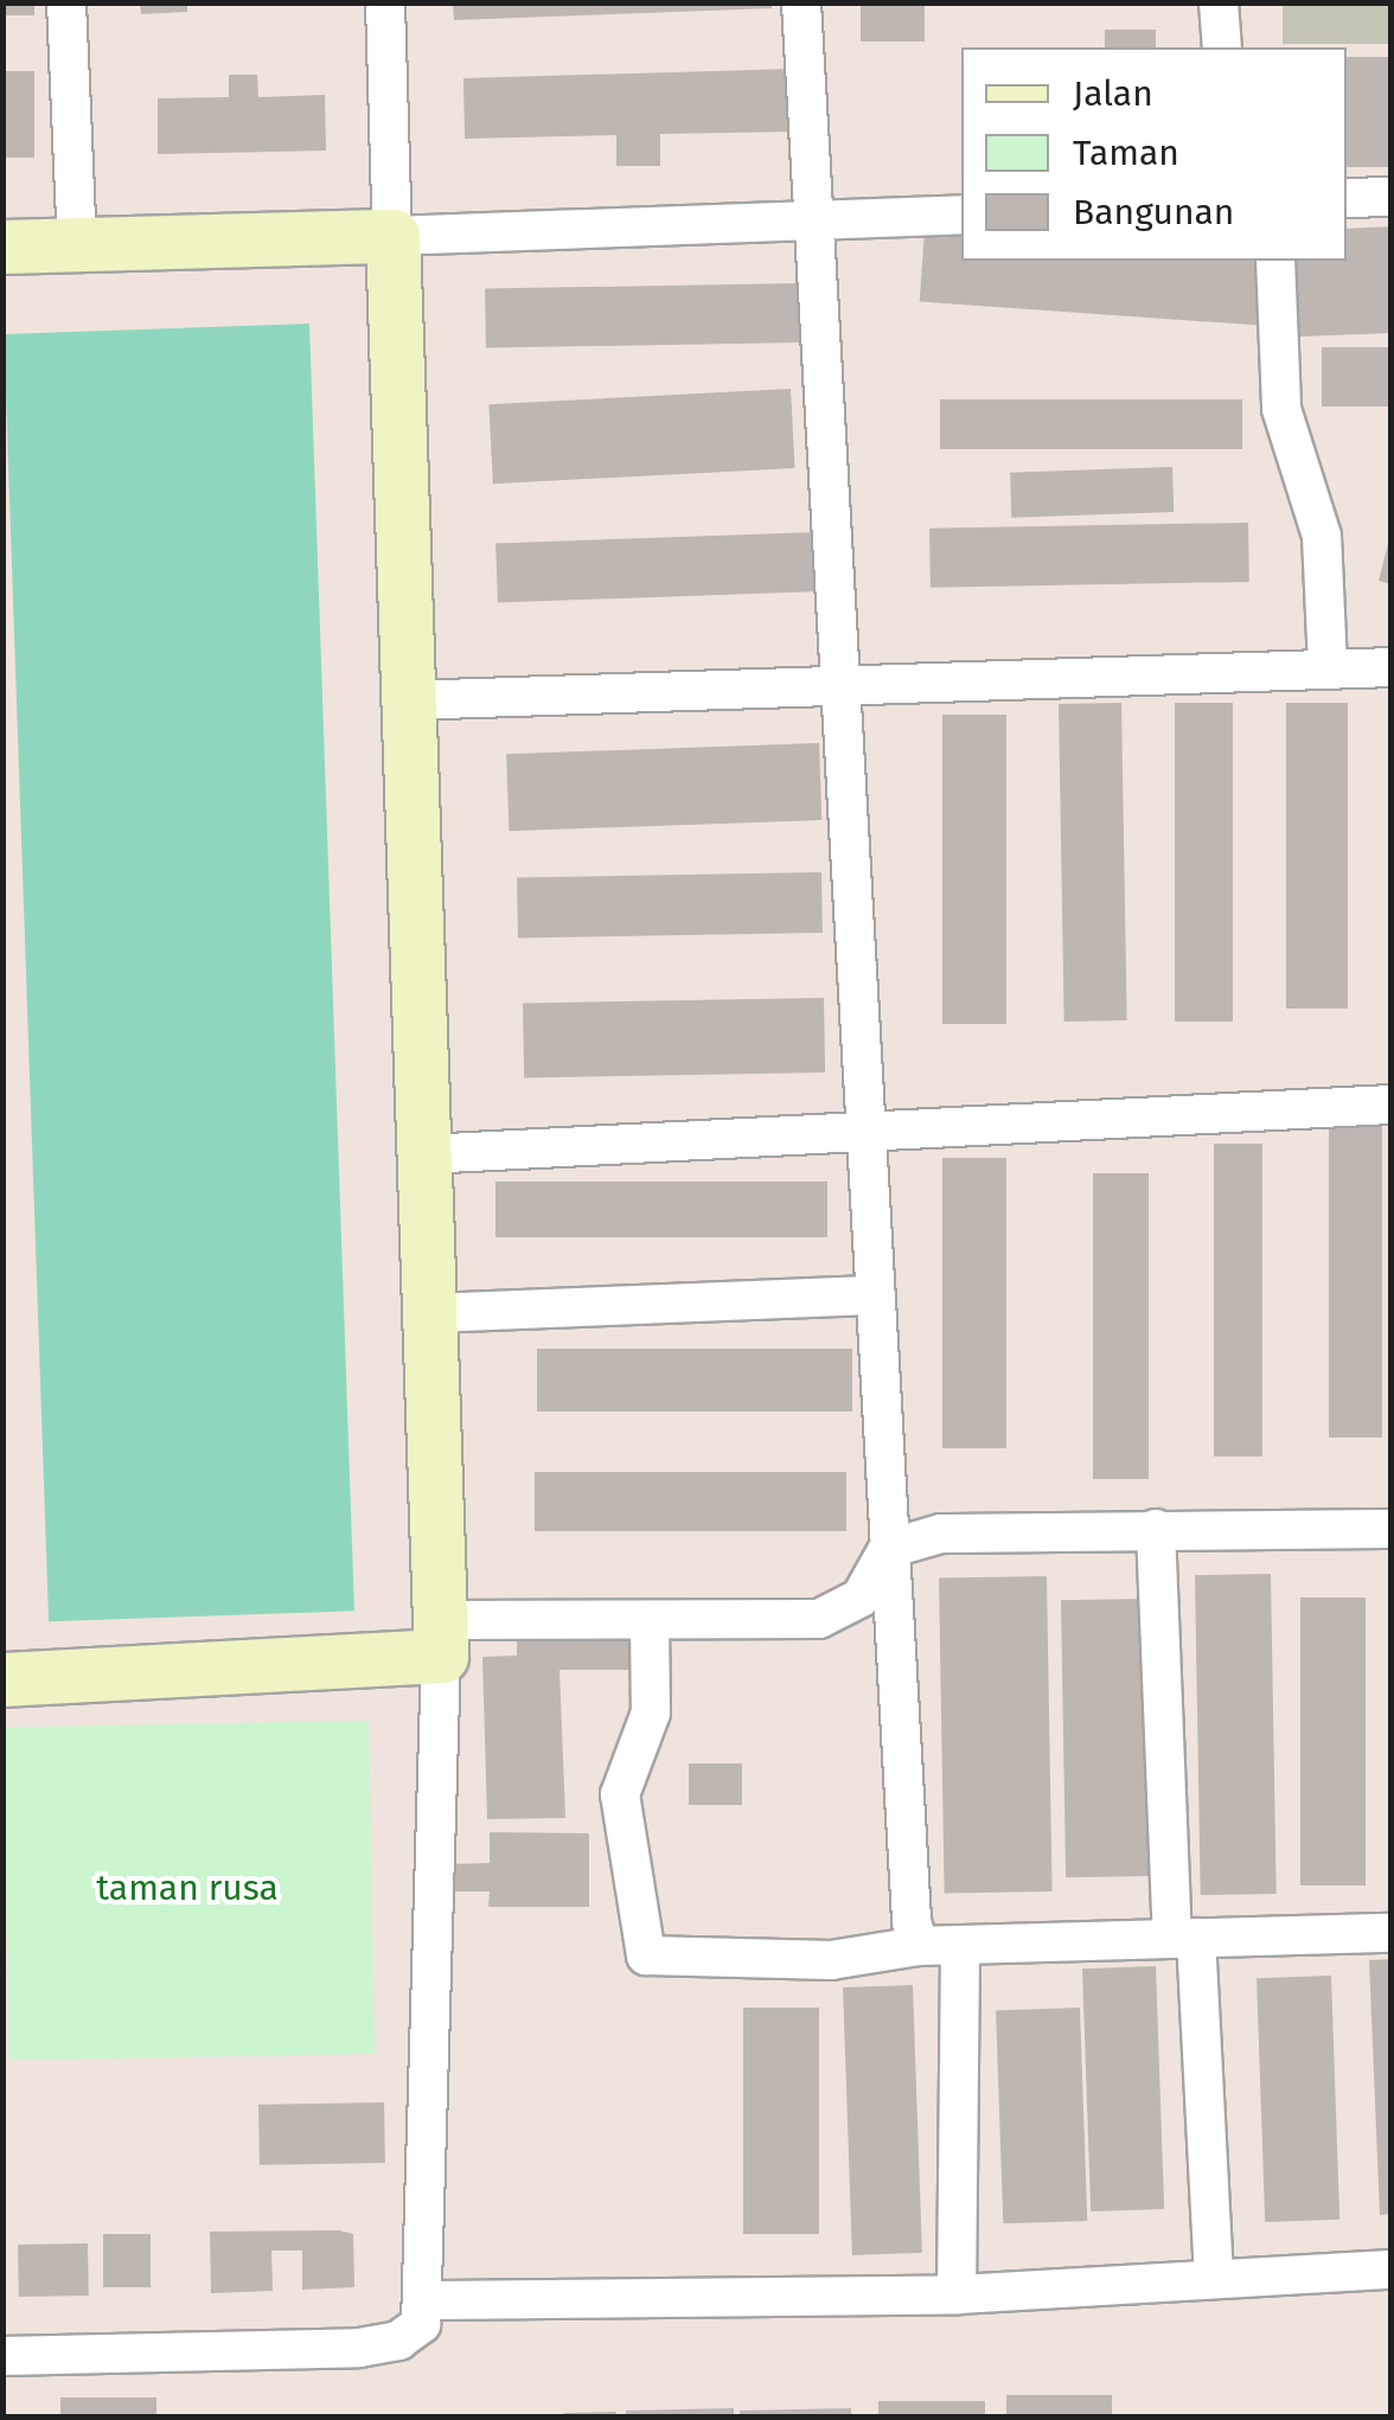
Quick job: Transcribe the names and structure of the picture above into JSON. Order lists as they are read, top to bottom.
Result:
{
  "parks": ["taman rusa"],
  "legend": ["Jalan", "Taman", "Bangunan"]
}
